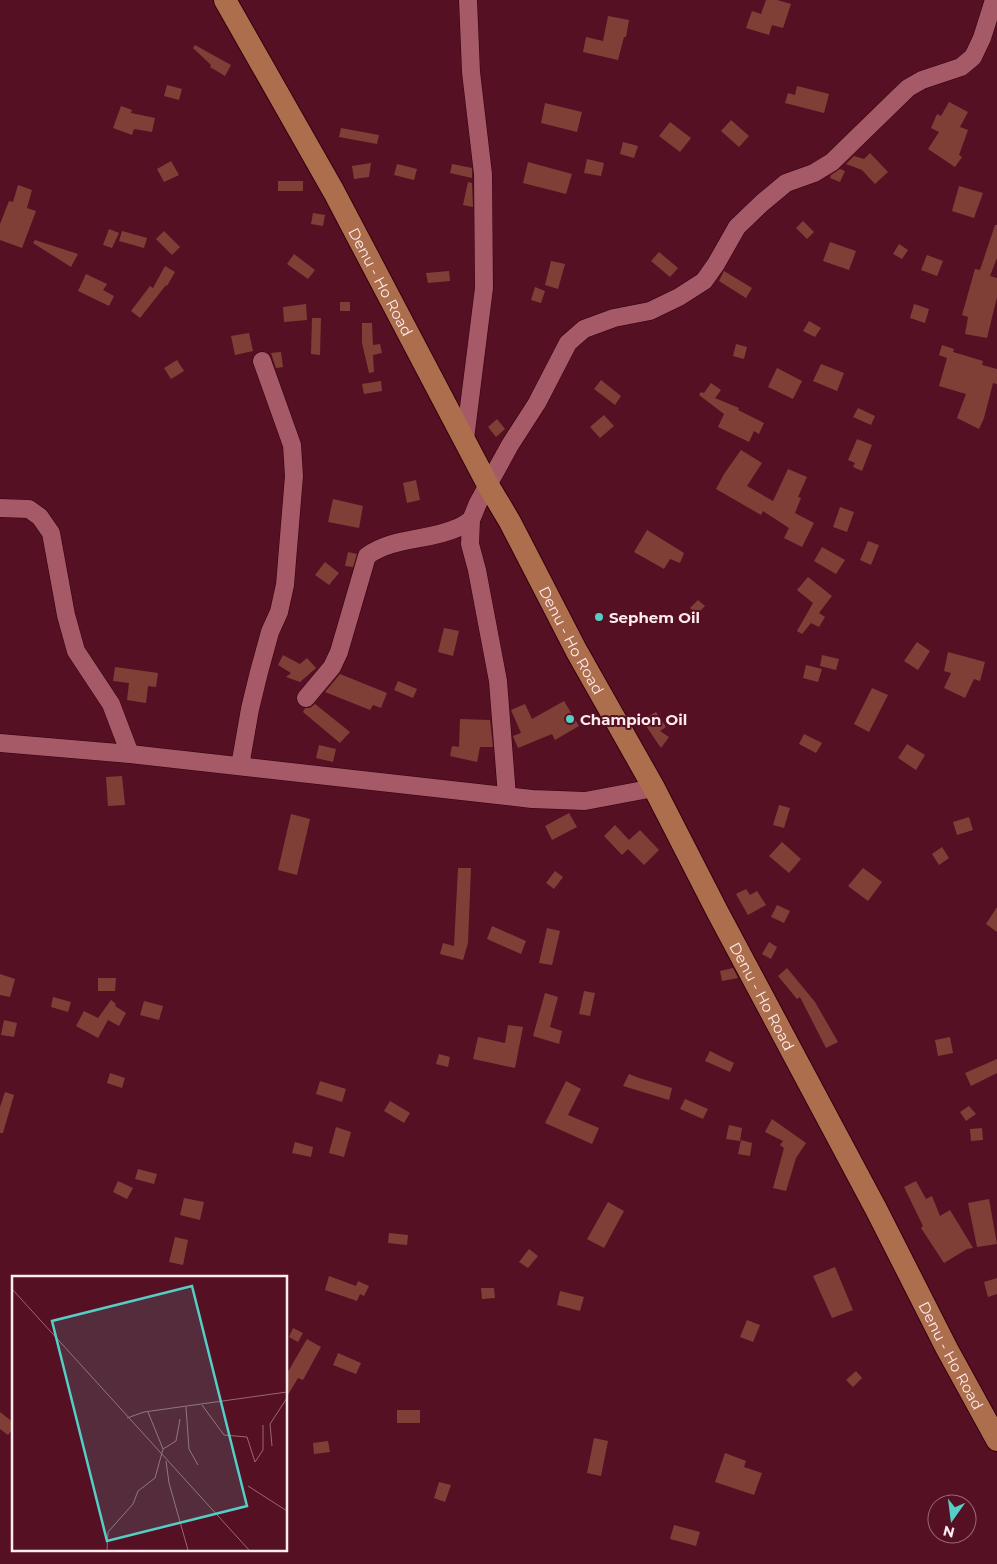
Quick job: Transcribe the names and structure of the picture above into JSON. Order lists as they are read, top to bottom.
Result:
{
  "streets": {
    "main road": ["Denu - Ho Road"]
  },
  "places": ["Sephem Oil", "Champion Oil"],
  "north": "bottom"
}
